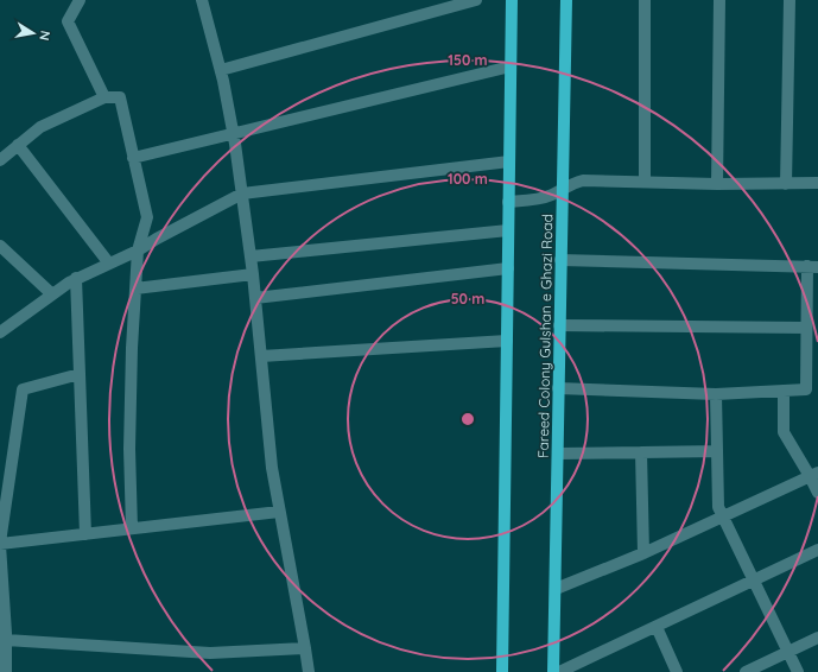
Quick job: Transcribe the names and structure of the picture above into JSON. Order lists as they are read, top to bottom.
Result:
{
  "streets": {
    "main road": ["Fareed Colony Gulshan e Ghazi Road"]
  },
  "north": "right",
  "rings": ["150 m", "100 m", "50 m"]
}
